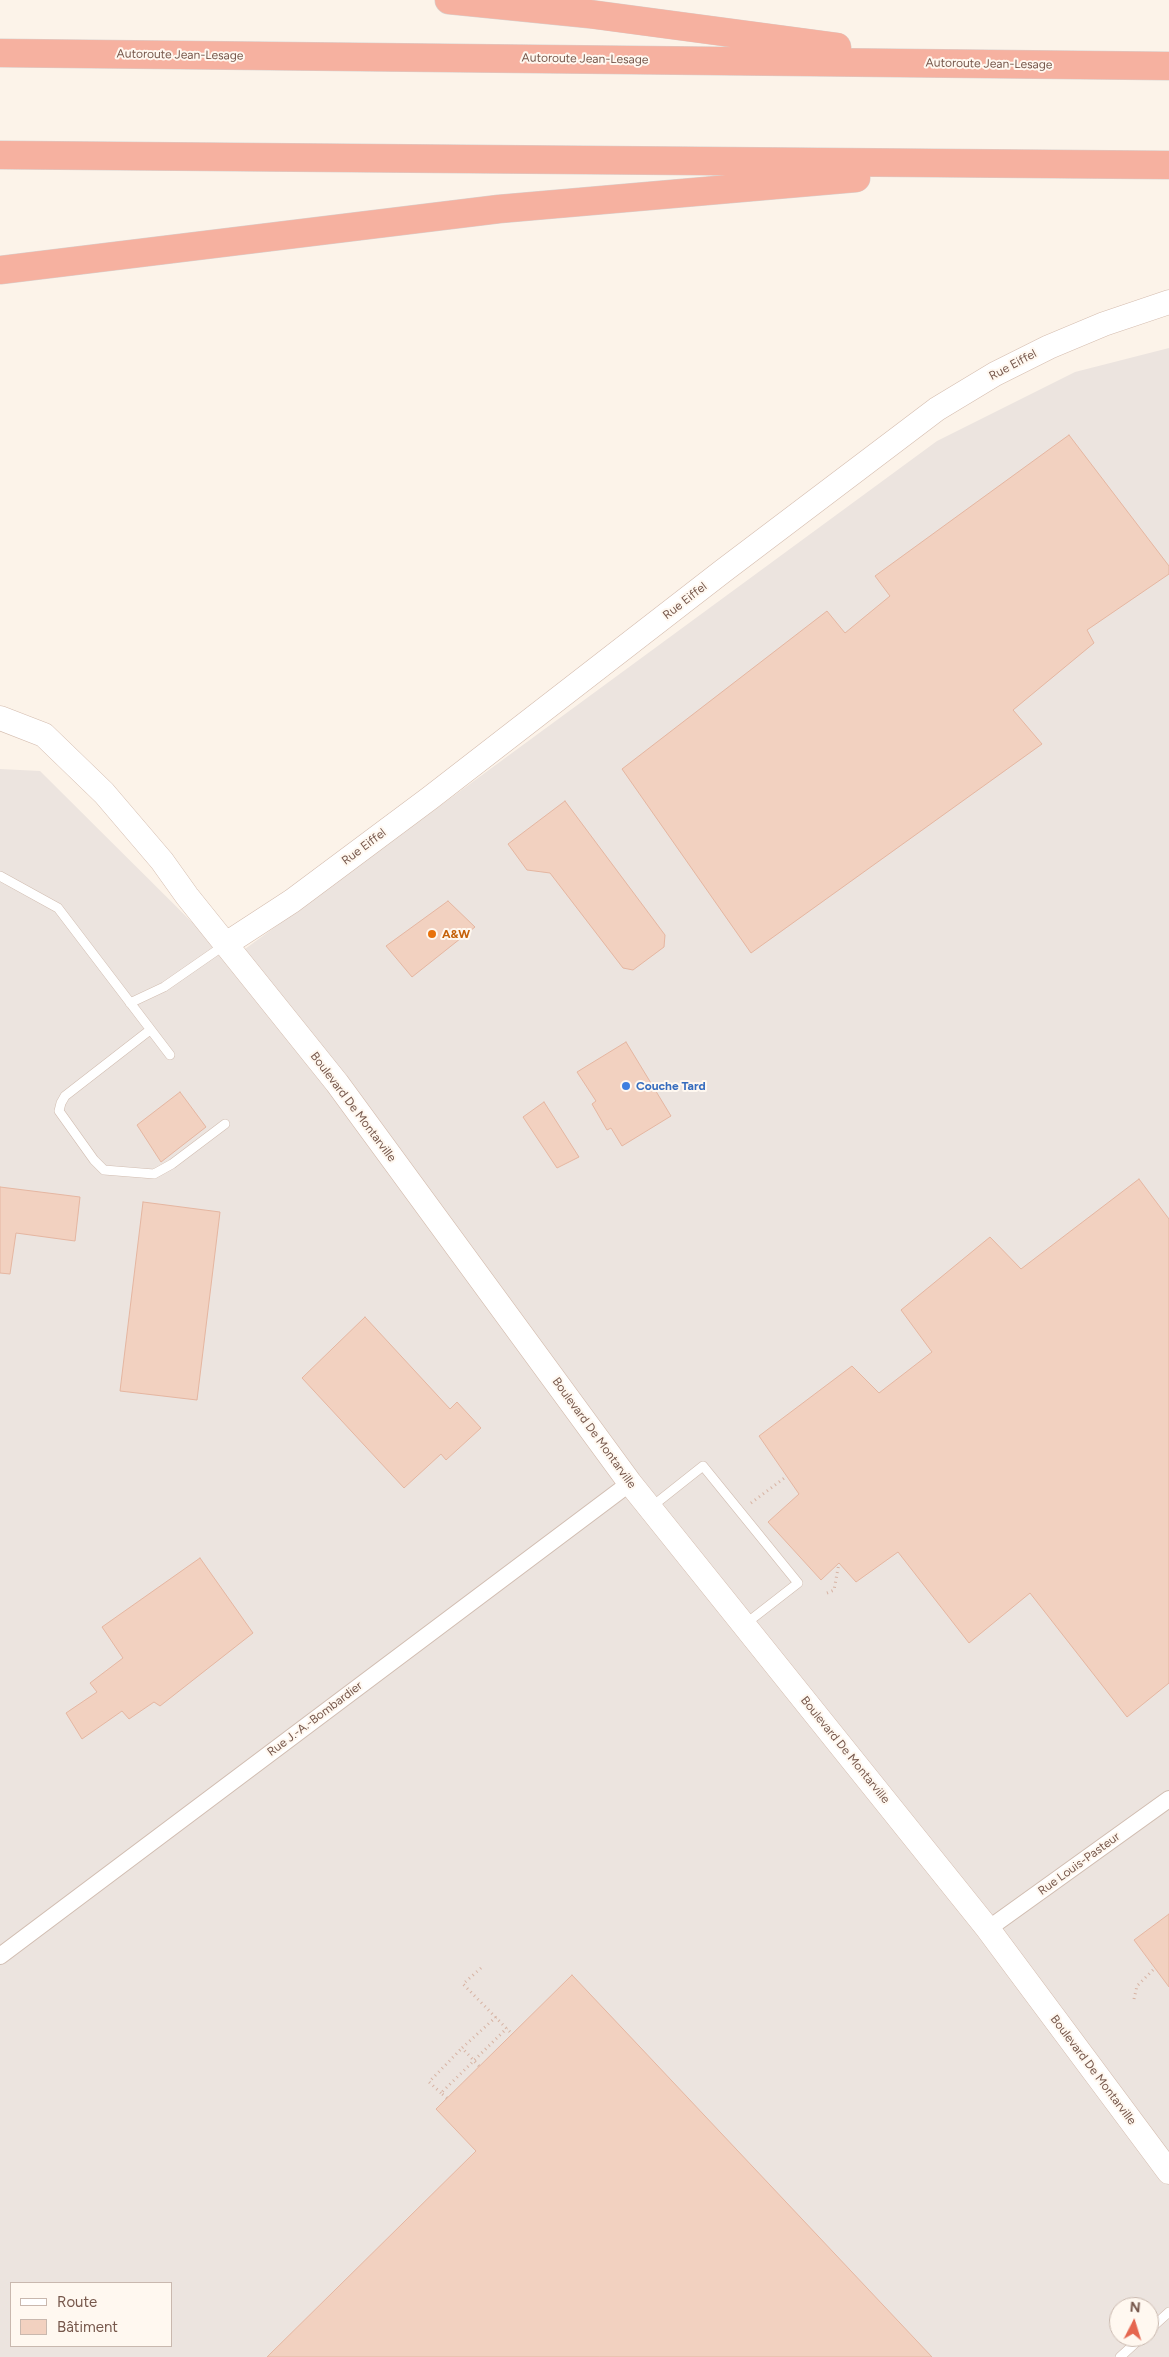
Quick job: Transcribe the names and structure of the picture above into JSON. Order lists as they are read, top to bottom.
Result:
{
  "streets": {
    "highway": ["Autoroute Jean-Lesage"],
    "street": [
      "Rue Eiffel",
      "Boulevard De Montarville",
      "Rue J.-A.-Bombardier",
      "Rue Louis-Pasteur"
    ]
  },
  "crossings": [
    ["Rue Eiffel", "Boulevard De Montarville"],
    ["Boulevard De Montarville", "Rue J.-A.-Bombardier"],
    ["Boulevard De Montarville", "Rue Louis-Pasteur"]
  ],
  "places": ["A&W", "Couche Tard"],
  "legend": ["Route", "Bâtiment"],
  "north": "top"
}
